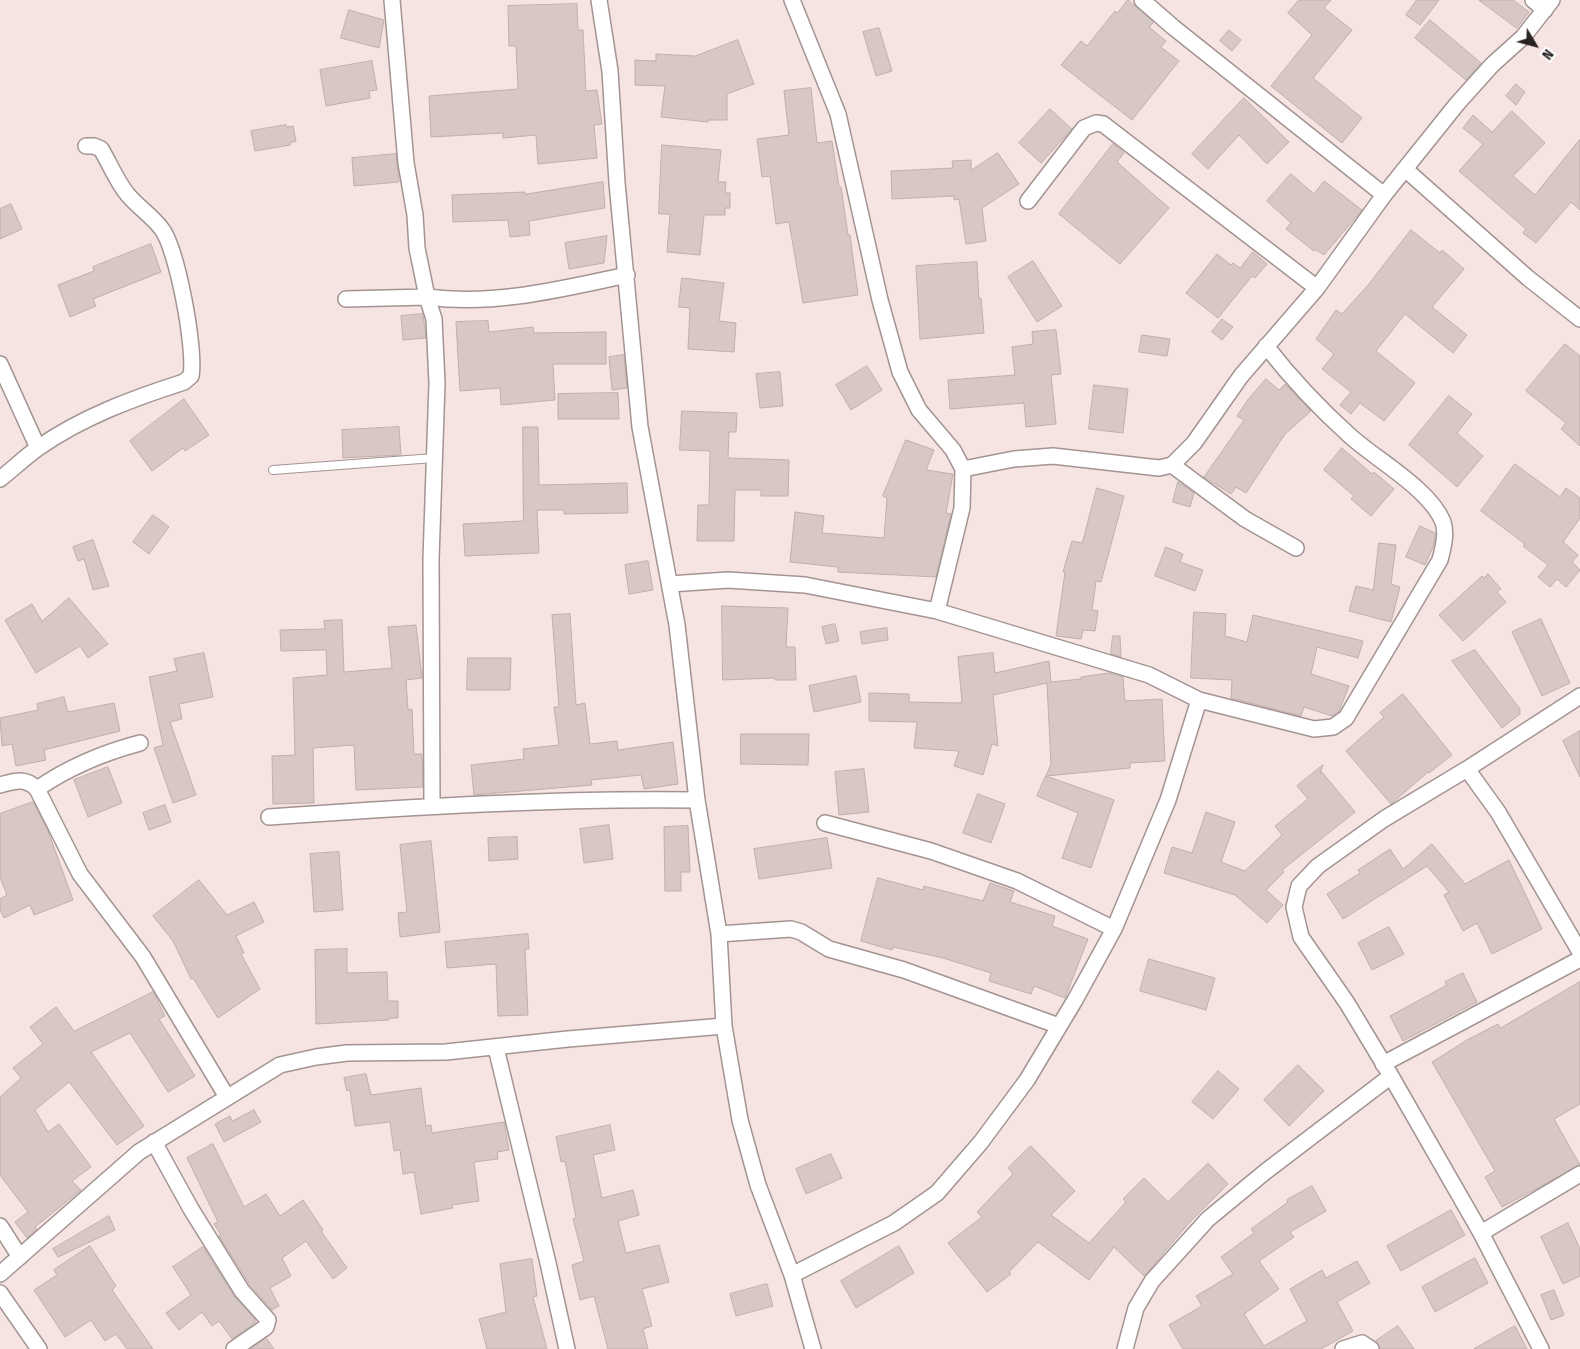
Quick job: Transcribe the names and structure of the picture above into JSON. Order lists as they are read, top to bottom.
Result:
{
  "north": "bottom right"
}
